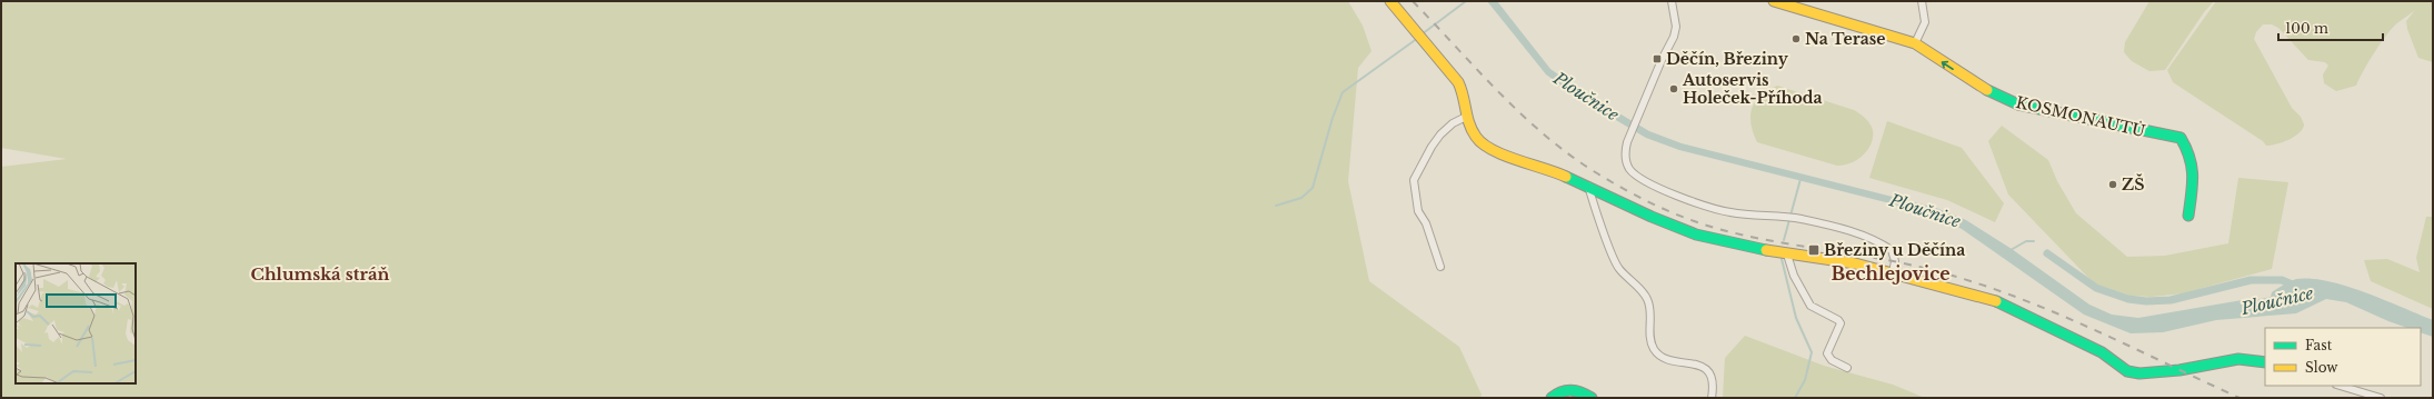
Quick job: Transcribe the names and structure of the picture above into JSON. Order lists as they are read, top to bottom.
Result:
{
  "streets": {
    "street": ["KOSMONAUTŮ"]
  },
  "one_way": ["KOSMONAUTŮ"],
  "districts": ["Bechlejovice", "Chlumská stráň"],
  "water": ["Ploučnice"],
  "places": {
    "other": ["Na Terase", "Autoservis Holeček-Příhoda", "ZŠ"],
    "transit": ["Děčín, Březiny", "Březiny u Děčína"]
  },
  "legend": ["Fast", "Slow"],
  "scale_bar": "100 m"
}
